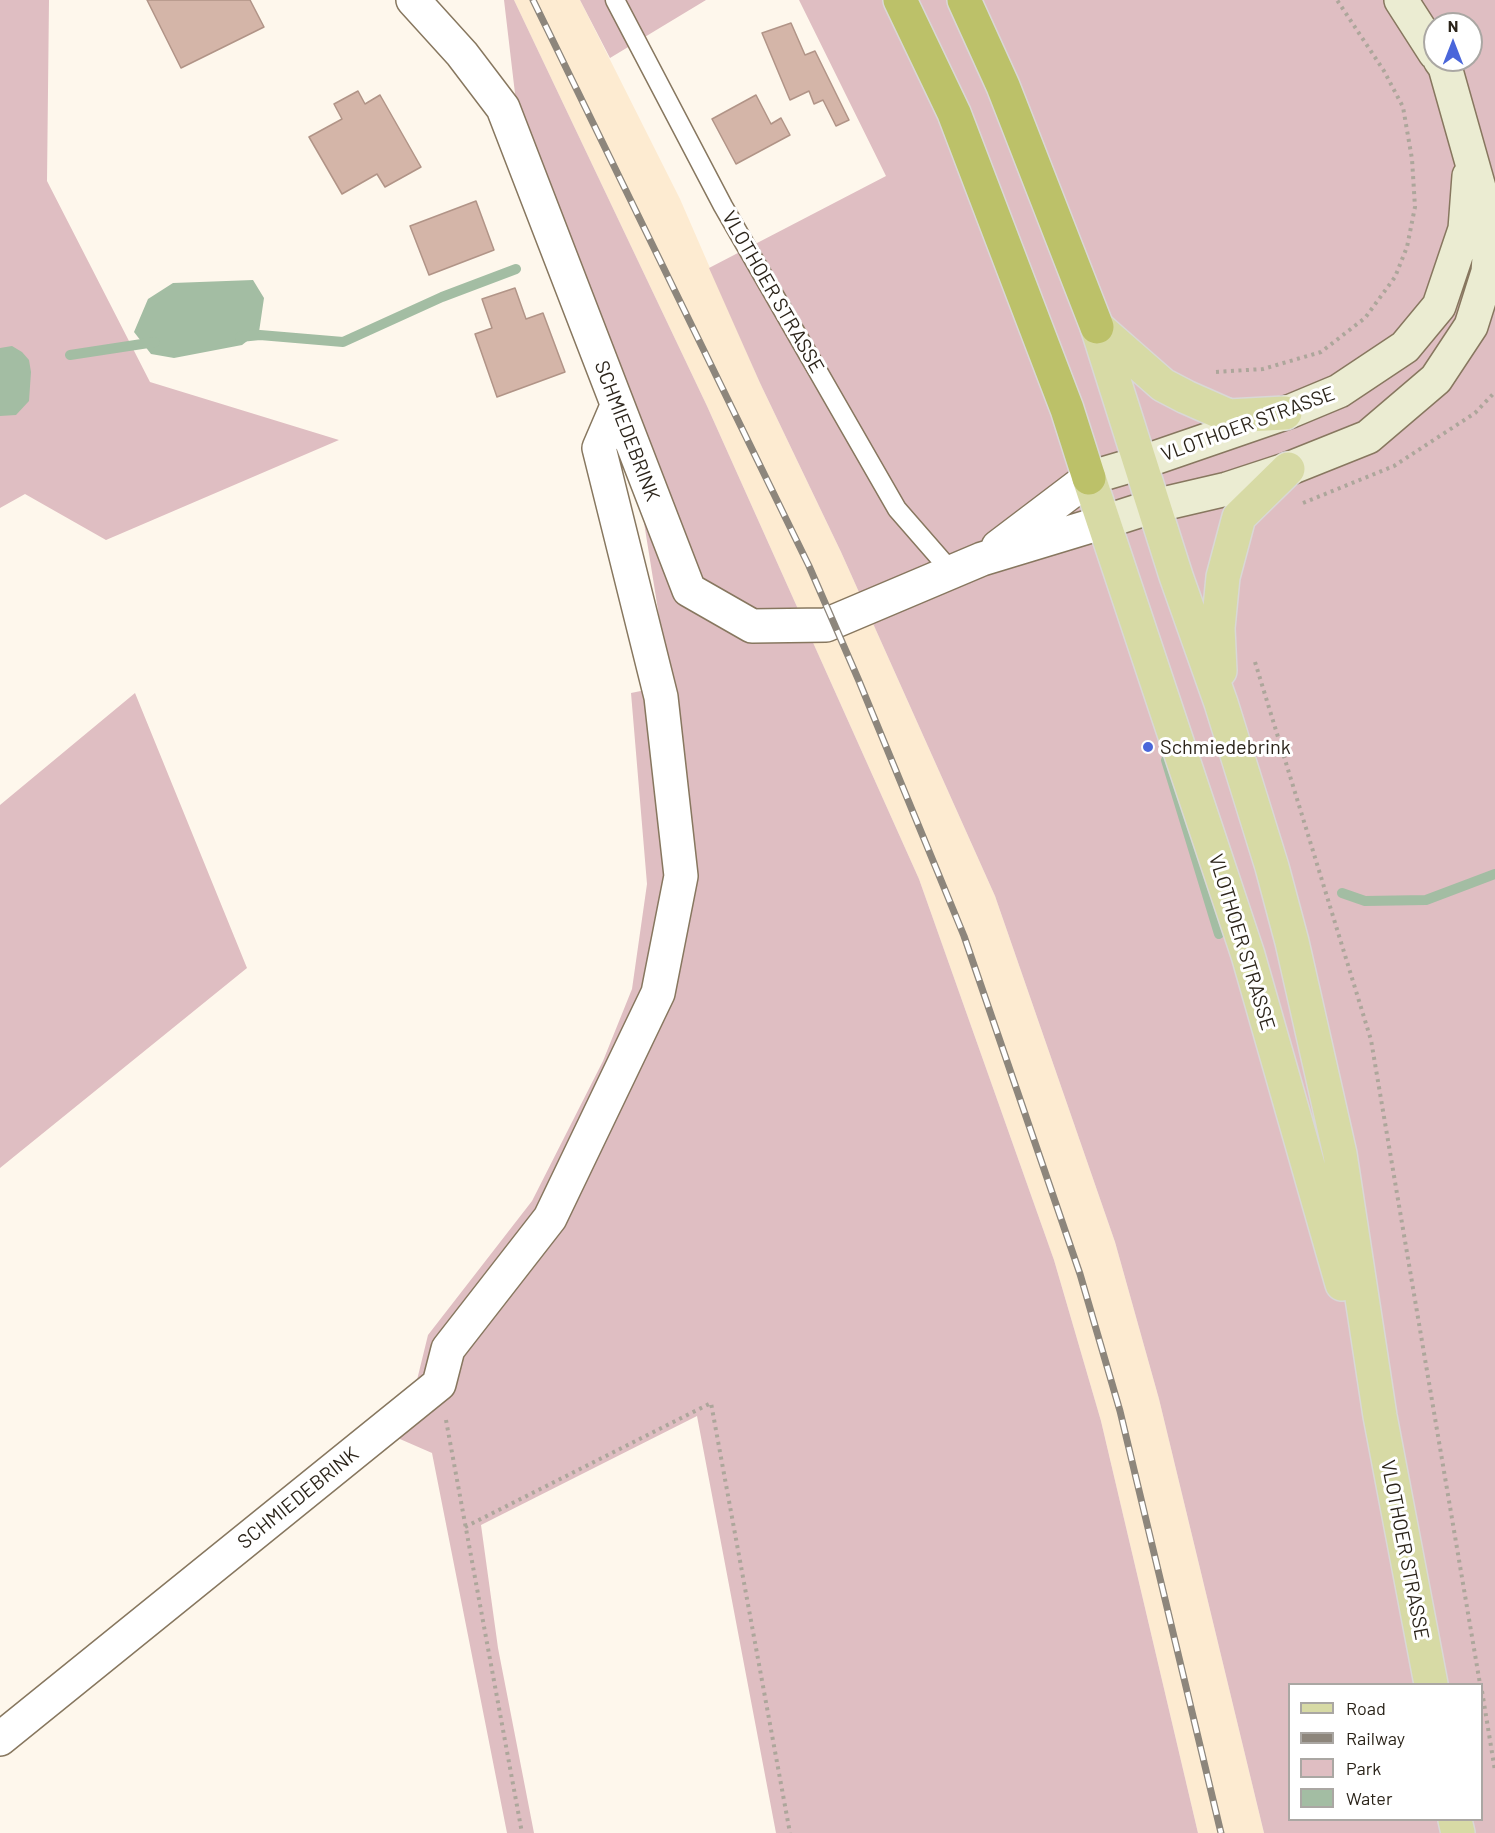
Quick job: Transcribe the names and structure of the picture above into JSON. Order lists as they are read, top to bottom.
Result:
{
  "streets": {
    "main road": ["VLOTHOER STRASSE"],
    "street": ["SCHMIEDEBRINK"]
  },
  "crossings": [
    ["VLOTHOER STRASSE", "SCHMIEDEBRINK"]
  ],
  "places": ["Schmiedebrink"],
  "legend": [
    "Road",
    "Railway",
    "Park",
    "Water"
  ],
  "north": "top"
}
